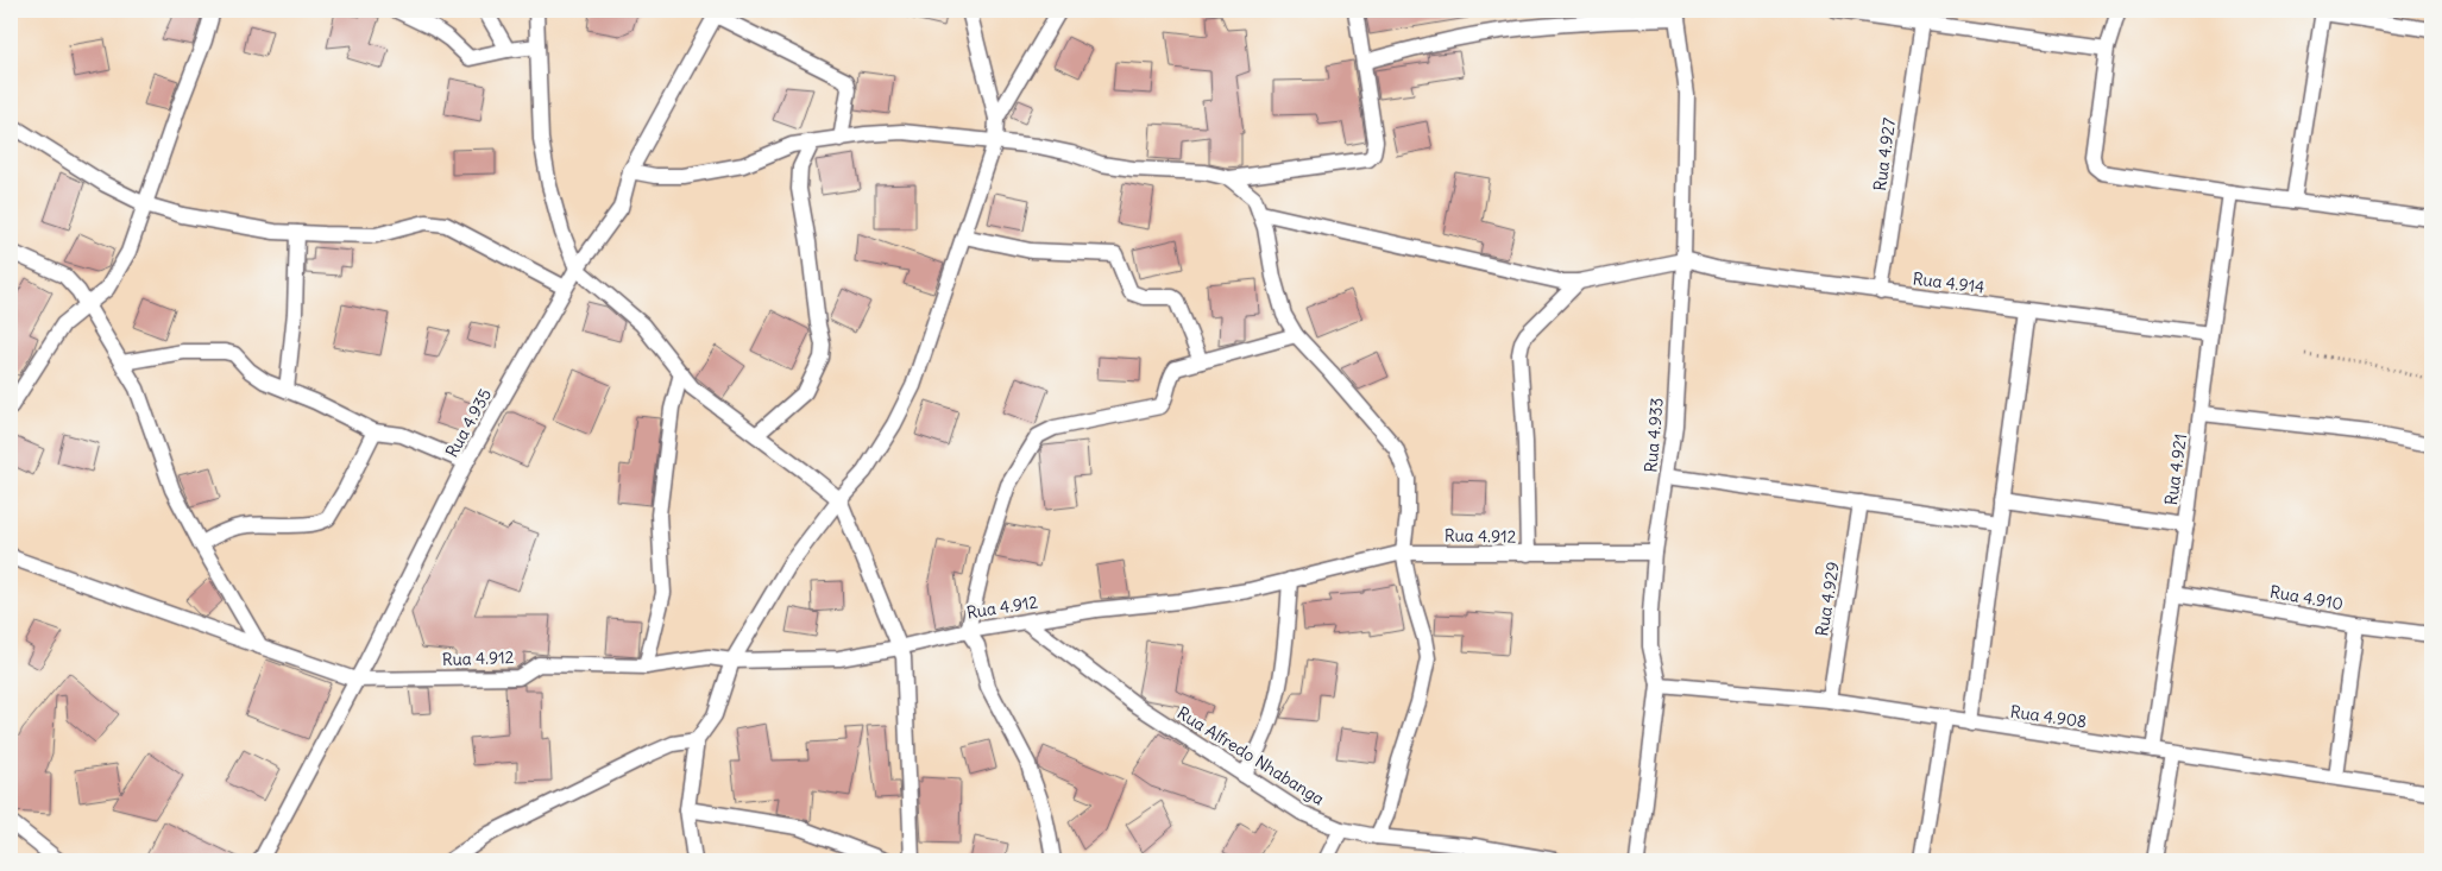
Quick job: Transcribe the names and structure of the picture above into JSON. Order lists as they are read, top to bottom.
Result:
{
  "streets": {
    "street": [
      "Rua 4.927",
      "Rua 4.914",
      "Rua 4.935",
      "Rua 4.933",
      "Rua 4.921",
      "Rua 4.912",
      "Rua 4.910",
      "Rua 4.929",
      "Rua 4.908",
      "Rua Alfredo Nhabanga"
    ]
  },
  "crossings": [
    ["Rua 4.927", "Rua 4.914"],
    ["Rua 4.914", "Rua 4.933"],
    ["Rua 4.914", "Rua 4.921"],
    ["Rua 4.935", "Rua 4.912"],
    ["Rua 4.933", "Rua 4.912"],
    ["Rua 4.933", "Rua 4.908"],
    ["Rua 4.921", "Rua 4.910"],
    ["Rua 4.921", "Rua 4.908"],
    ["Rua 4.912", "Rua Alfredo Nhabanga"],
    ["Rua 4.929", "Rua 4.908"]
  ]
}
